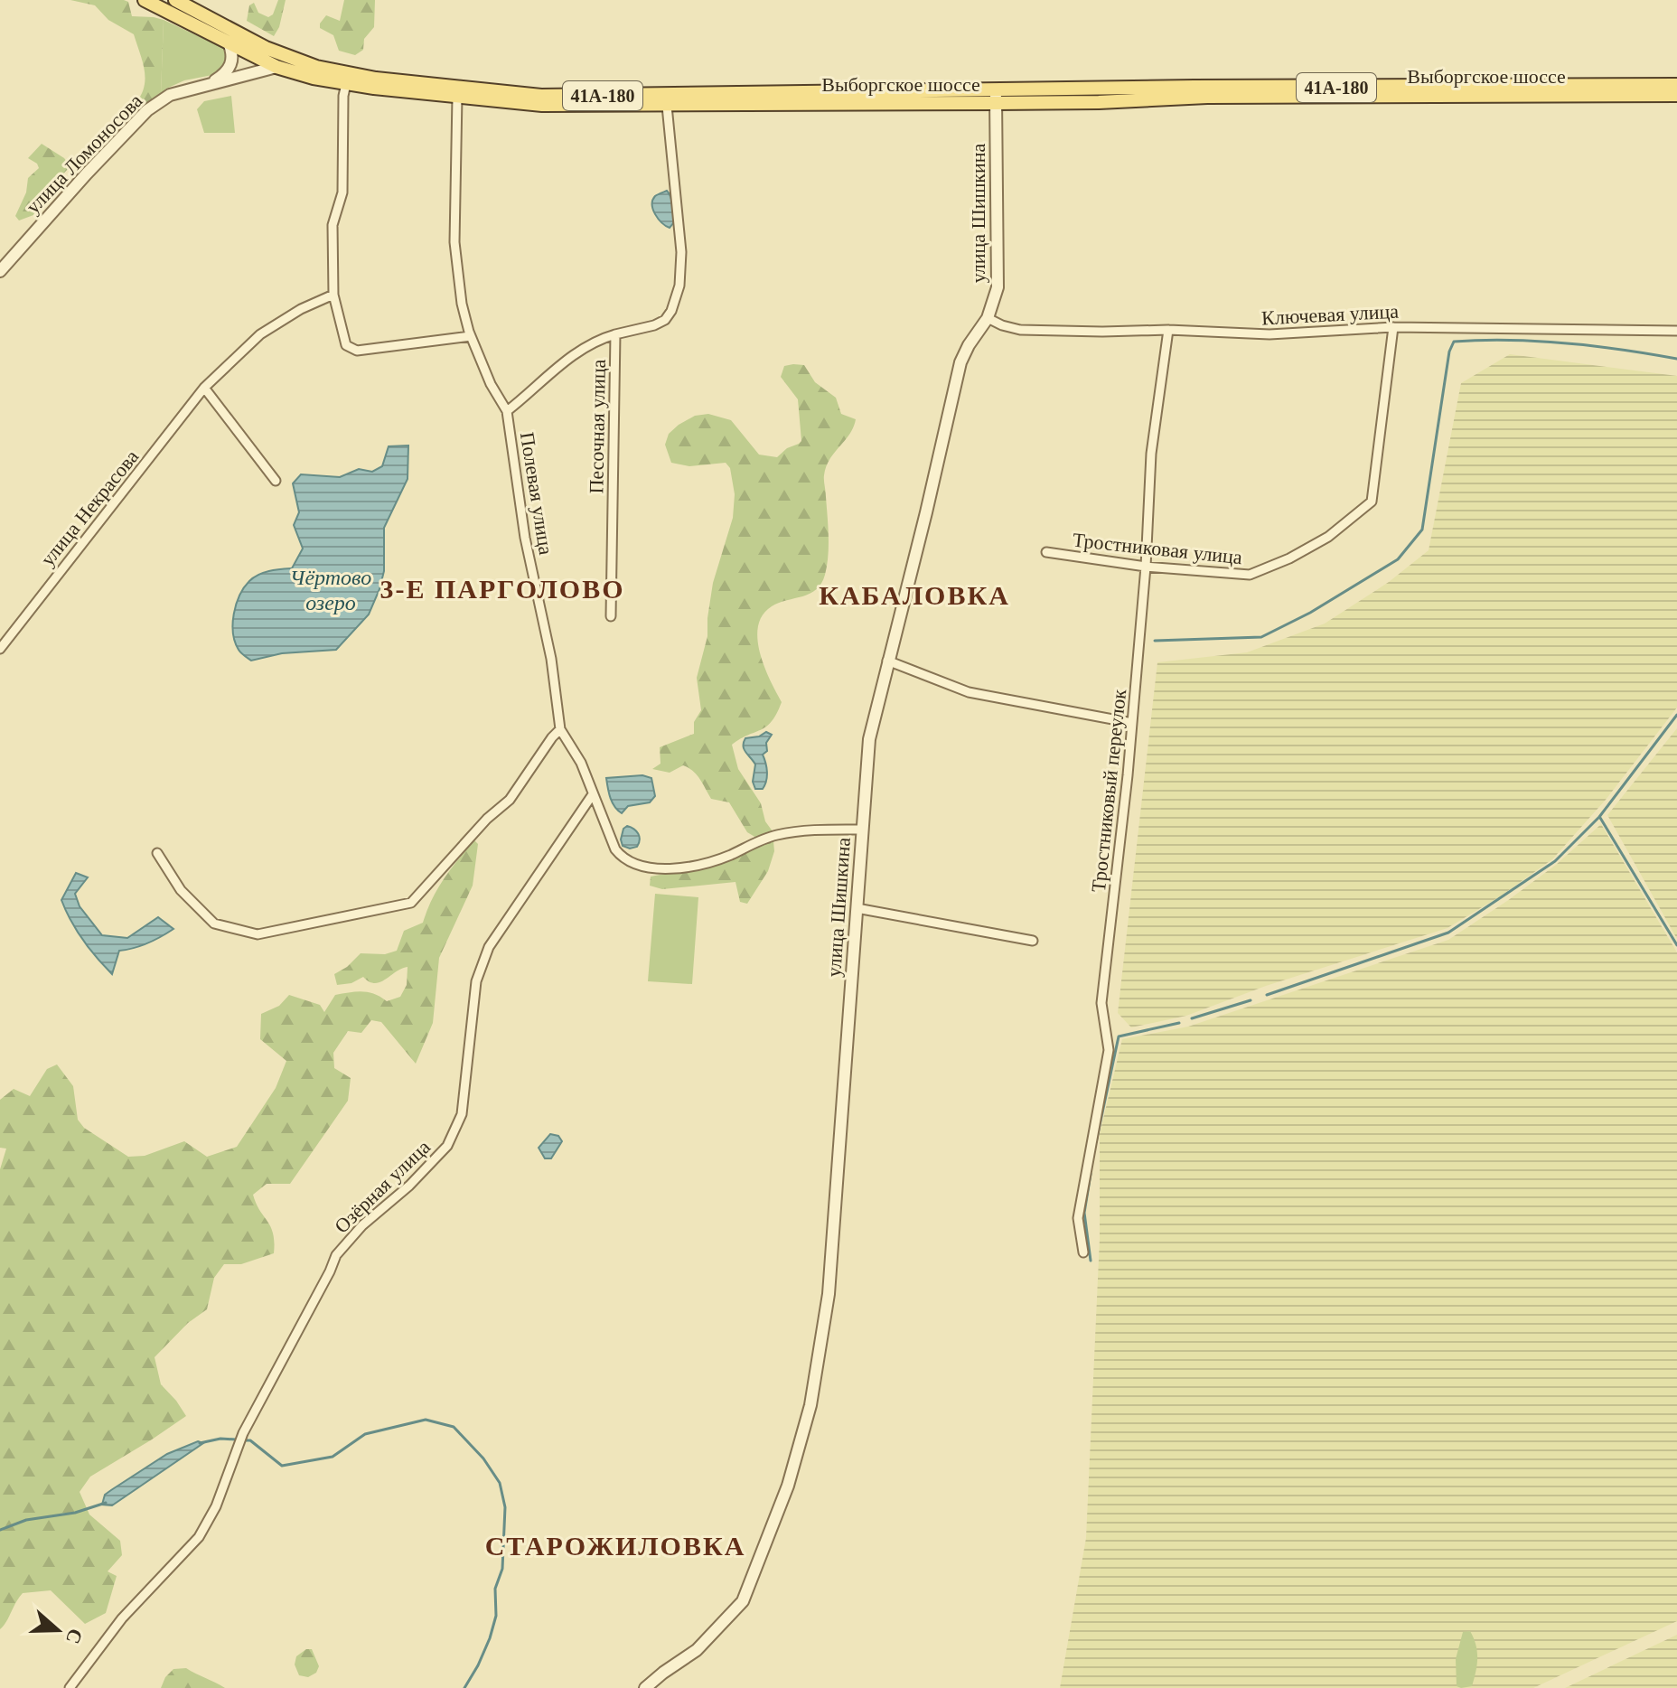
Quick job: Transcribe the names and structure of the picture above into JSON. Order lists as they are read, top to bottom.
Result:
{
  "streets": {
    "main road": ["Выборгское шоссе", "41А-180"],
    "street": [
      "улица Ломоносова",
      "улица Шишкина",
      "Ключевая улица",
      "Песочная улица",
      "Полевая улица",
      "улица Некрасова",
      "Тростниковая улица",
      "Тростниковый переулок",
      "Озёрная улица"
    ]
  },
  "crossings": [
    ["Выборгское шоссе", "улица Ломоносова"],
    ["Выборгское шоссе", "улица Шишкина"],
    ["Выборгское шоссе", "Песочная улица"],
    ["Выборгское шоссе", "Полевая улица"],
    ["улица Шишкина", "Ключевая улица"],
    ["Ключевая улица", "Тростниковая улица"],
    ["Ключевая улица", "Тростниковый переулок"],
    ["Тростниковая улица", "Тростниковый переулок"]
  ],
  "districts": ["3-Е ПАРГОЛОВО", "КАБАЛОВКА", "СТАРОЖИЛОВКА"],
  "water": ["Чёртово озеро"],
  "north": "right"
}
